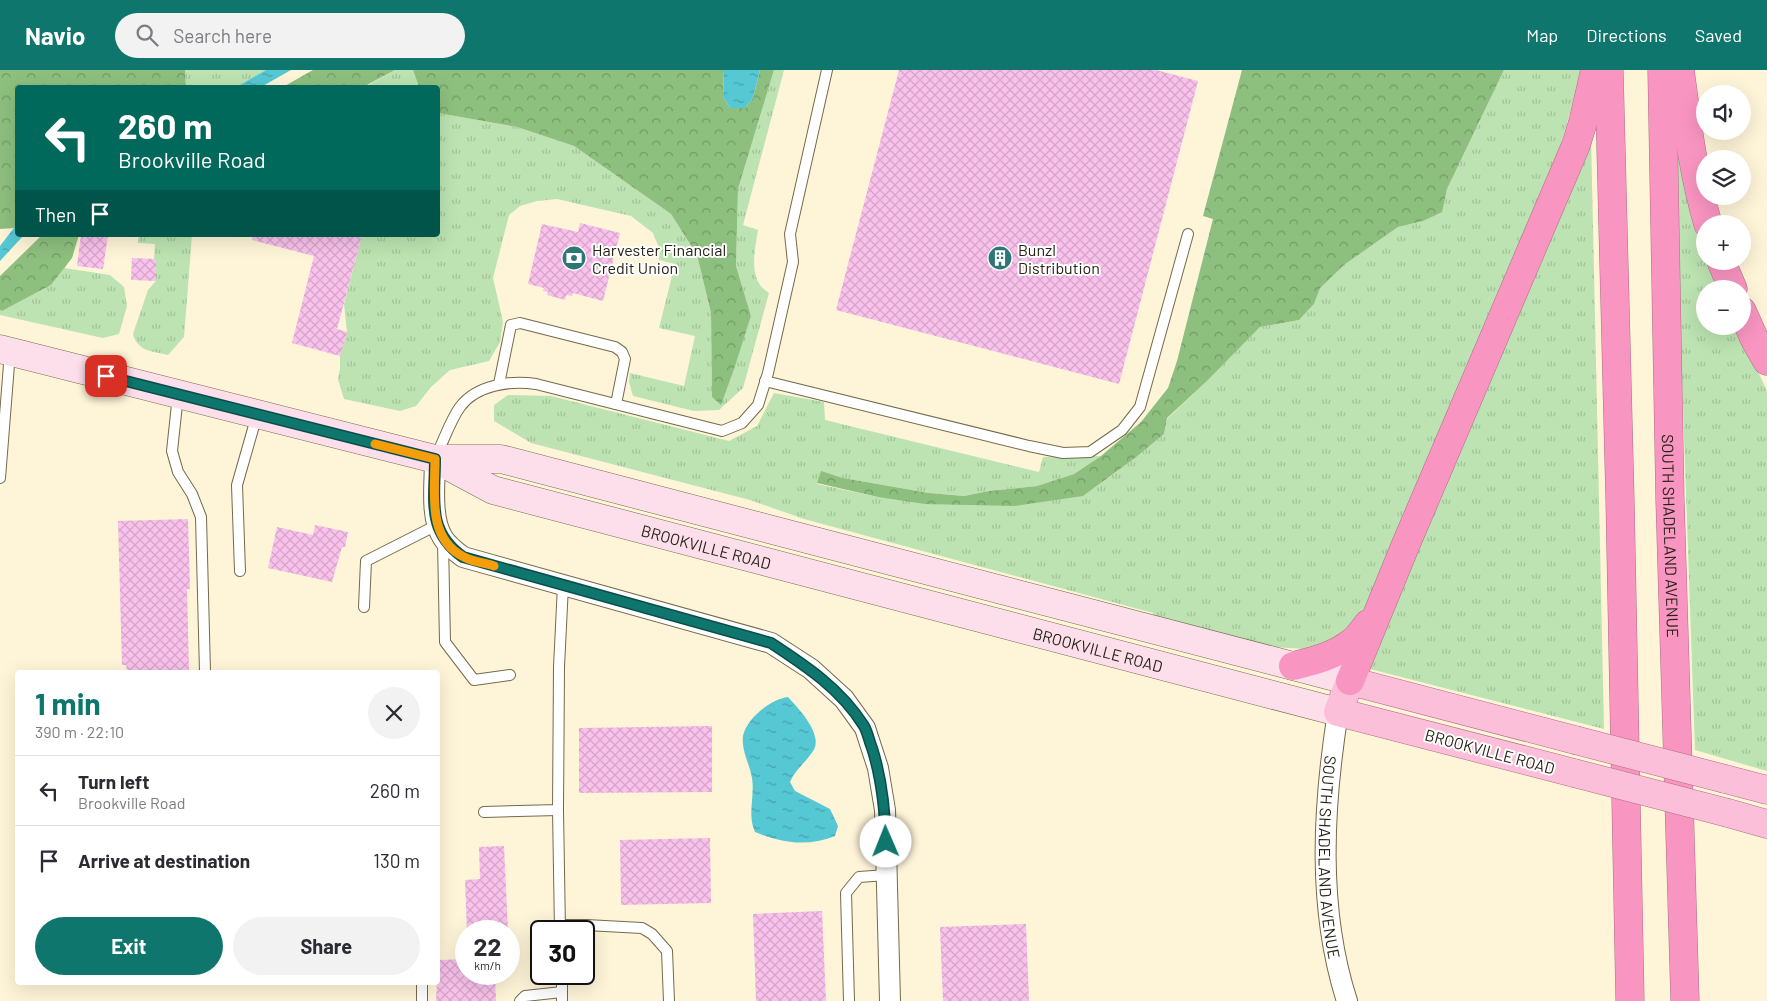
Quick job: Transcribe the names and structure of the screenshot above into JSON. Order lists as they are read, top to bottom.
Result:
{
  "streets": {
    "highway": ["SOUTH SHADELAND AVENUE"],
    "main road": ["BROOKVILLE ROAD"]
  },
  "crossings": [
    ["SOUTH SHADELAND AVENUE", "BROOKVILLE ROAD"]
  ],
  "places": {
    "bank": ["Harvester Financial Credit Union"],
    "building": ["Bunzl Distribution"]
  },
  "page": {
    "header": "Navio",
    "search": "Search here",
    "nav": ["Map", "Directions", "Saved"],
    "map_buttons": ["+", "−"],
    "turn": ["260 m", "Brookville Road"],
    "then": "Then",
    "heading": ["1 min", "390 m · 22:10"],
    "list": [
      {
        "name": "Turn left",
        "note": "Brookville Road",
        "value": "260 m"
      },
      {
        "name": "Arrive at destination",
        "value": "130 m"
      }
    ],
    "buttons": ["Exit", "Share"],
    "speed": "22 km/h",
    "limit": "30"
  }
}
